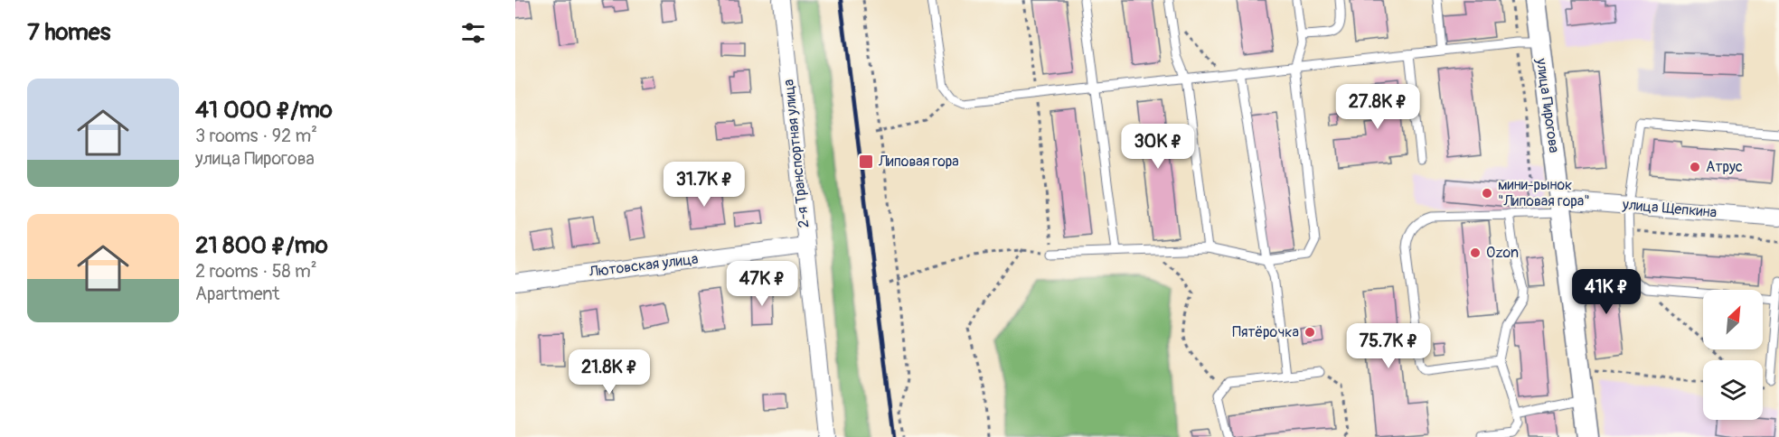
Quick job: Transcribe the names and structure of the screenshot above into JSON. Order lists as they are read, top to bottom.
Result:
{
  "streets": {
    "street": [
      "улица Пирогова",
      "2-я Транспортная улица",
      "улица Щепкина",
      "Лютовская улица"
    ]
  },
  "crossings": [
    ["улица Пирогова", "улица Щепкина"],
    ["2-я Транспортная улица", "Лютовская улица"]
  ],
  "places": {
    "transit": ["Липовая гора"],
    "other": [
      "Атрус",
      "мини-рынок \"Липовая гора\"",
      "Ozon",
      "Пятёрочка"
    ]
  },
  "north": "top right",
  "page": {
    "heading": "7 homes",
    "list": [
      {
        "name": "41 000 ₽/mo",
        "note": "3 rooms · 92 m² · улица Пирогова"
      },
      {
        "name": "21 800 ₽/mo",
        "note": "2 rooms · 58 m² · Apartment"
      }
    ],
    "price": [
      "27.8K ₽",
      "30K ₽",
      "31.7K ₽",
      "47K ₽",
      "41K ₽",
      "75.7K ₽",
      "21.8K ₽"
    ]
  }
}
